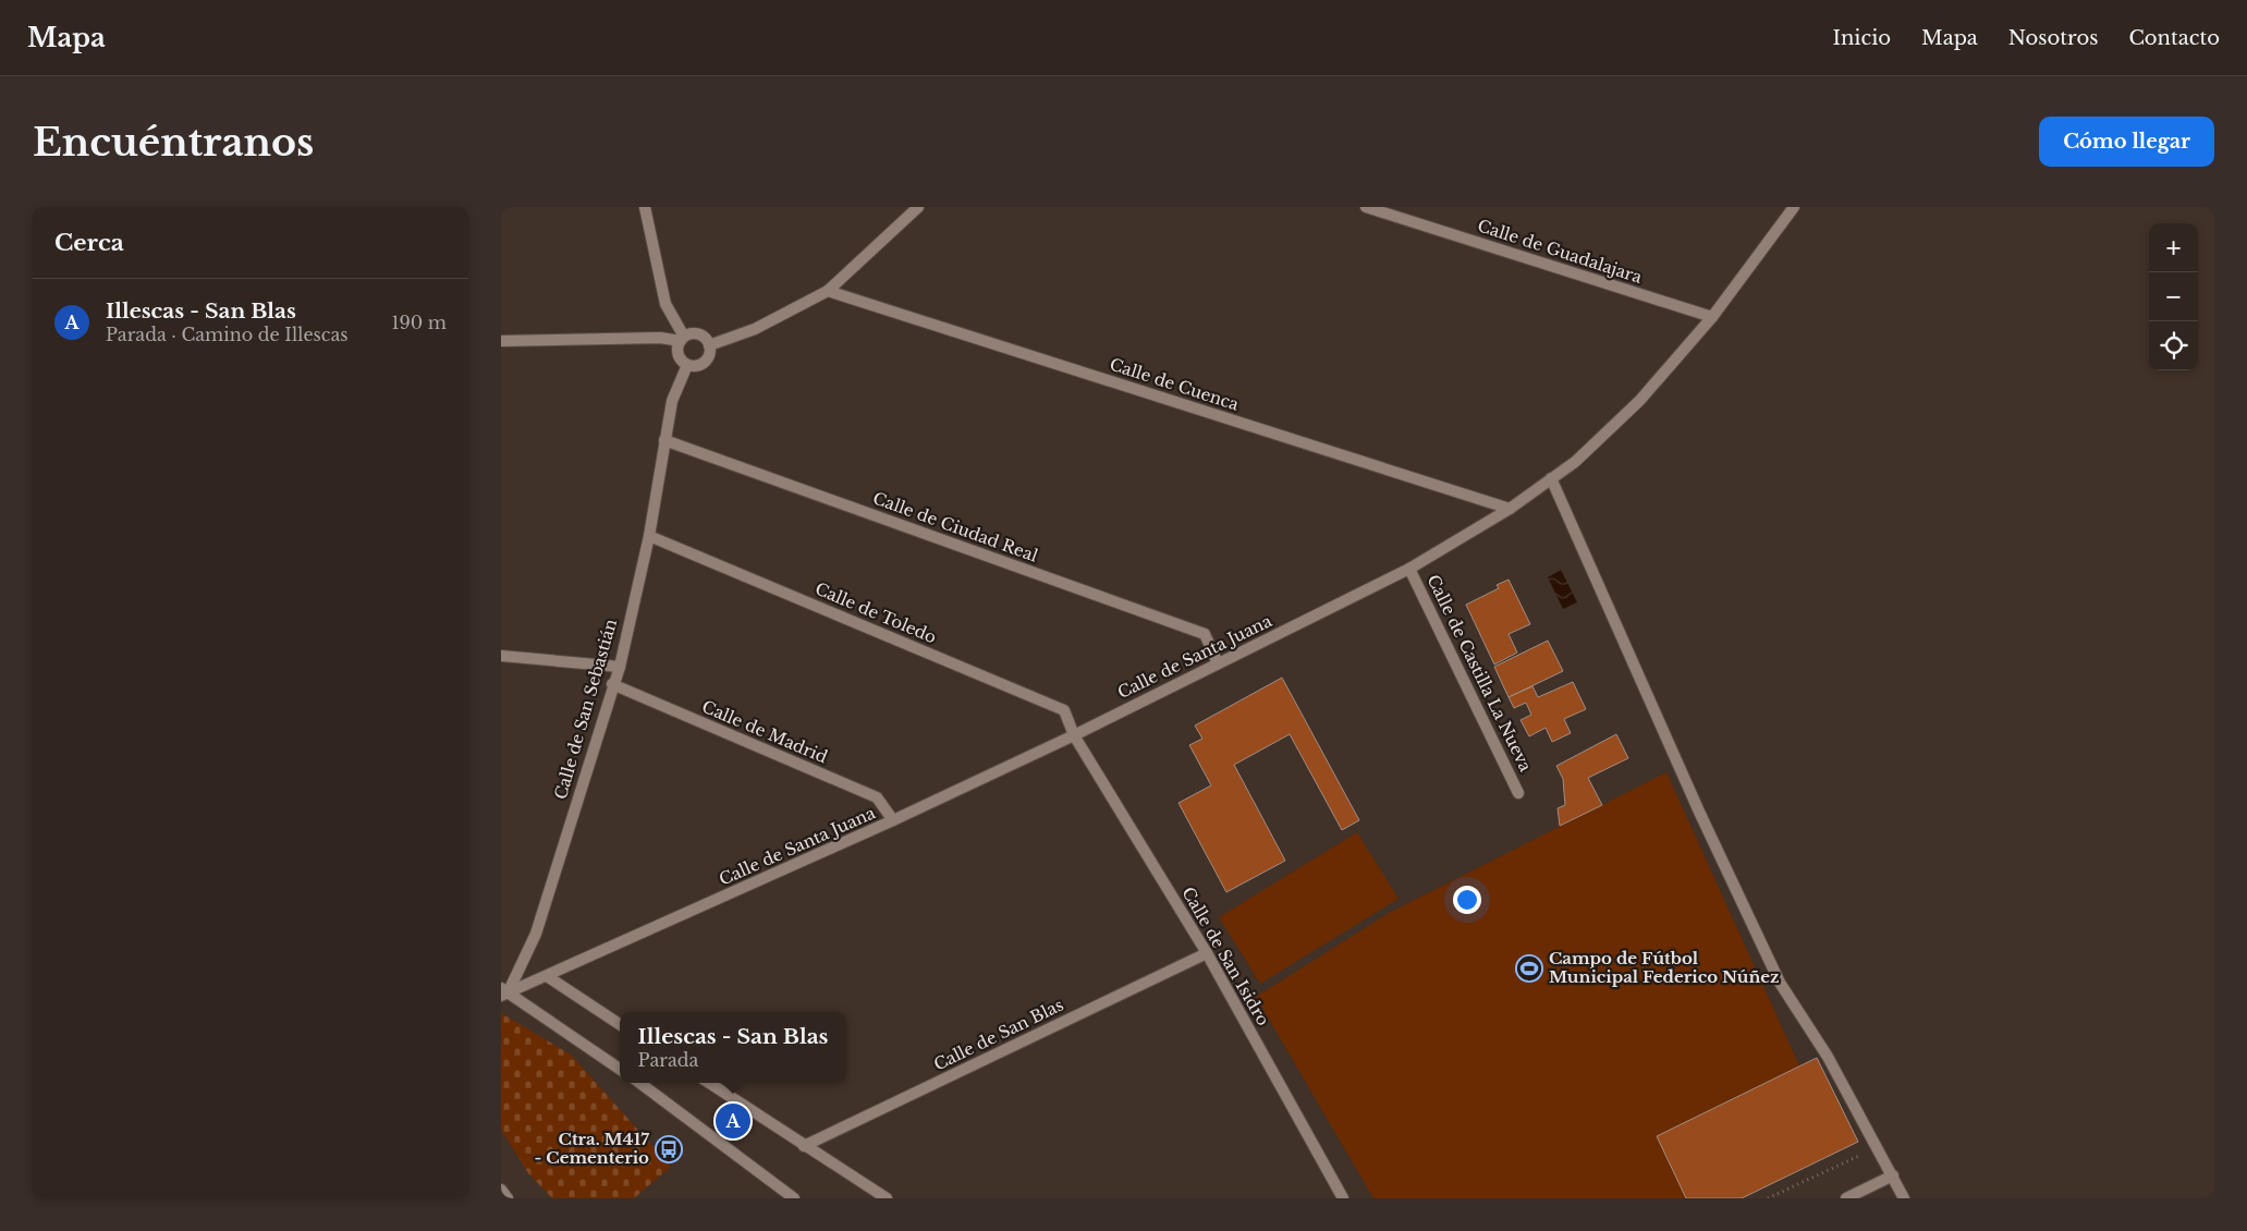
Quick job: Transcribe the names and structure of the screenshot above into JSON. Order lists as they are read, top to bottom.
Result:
{
  "streets": {
    "street": [
      "Calle de Guadalajara",
      "Calle de Cuenca",
      "Calle de Ciudad Real",
      "Calle de Toledo",
      "Calle de Santa Juana",
      "Calle de Castilla La Nueva",
      "Calle de San Sebastián",
      "Calle de Madrid",
      "Calle de San Isidro",
      "Calle de San Blas"
    ]
  },
  "crossings": [
    ["Calle de Guadalajara", "Calle de Santa Juana"],
    ["Calle de Cuenca", "Calle de Santa Juana"],
    ["Calle de Ciudad Real", "Calle de Santa Juana"],
    ["Calle de Ciudad Real", "Calle de San Sebastián"],
    ["Calle de Toledo", "Calle de Santa Juana"],
    ["Calle de Toledo", "Calle de San Sebastián"],
    ["Calle de Toledo", "Calle de San Isidro"],
    ["Calle de Santa Juana", "Calle de Castilla La Nueva"],
    ["Calle de Santa Juana", "Calle de San Sebastián"],
    ["Calle de Santa Juana", "Calle de Madrid"],
    ["Calle de Santa Juana", "Calle de San Isidro"],
    ["Calle de San Sebastián", "Calle de Madrid"],
    ["Calle de San Isidro", "Calle de San Blas"]
  ],
  "places": {
    "sports": ["Campo de Fútbol Municipal Federico Núñez"],
    "bus stop": ["Ctra. M417 - Cementerio"]
  },
  "page": {
    "header": "Mapa",
    "nav": [
      "Inicio",
      "Mapa",
      "Nosotros",
      "Contacto"
    ],
    "buttons": "Cómo llegar",
    "title": "Encuéntranos",
    "heading": "Cerca",
    "map_buttons": ["+", "−"],
    "list": [
      {
        "mark": "A",
        "name": "Illescas - San Blas",
        "note": "Parada · Camino de Illescas",
        "value": "190 m"
      }
    ],
    "popup": ["Illescas - San Blas", "Parada"],
    "pins": "A"
  }
}
